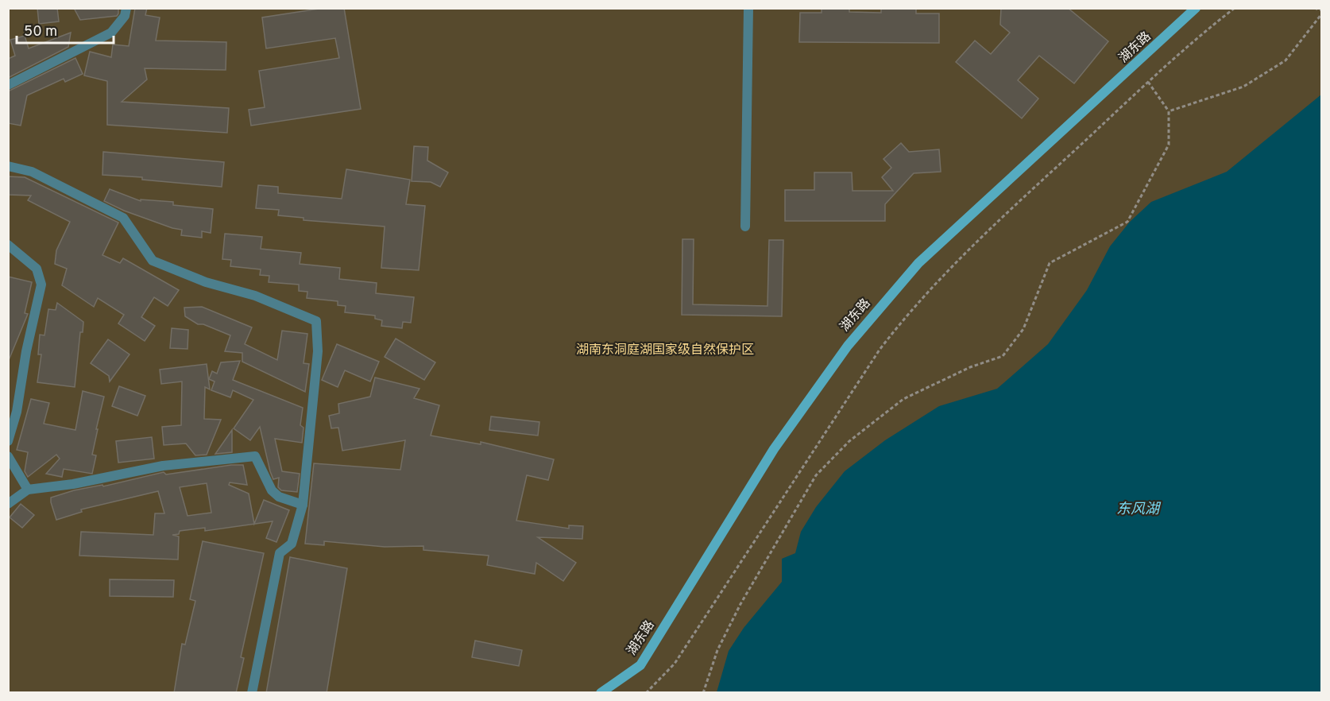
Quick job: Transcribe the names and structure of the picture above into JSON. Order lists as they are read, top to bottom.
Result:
{
  "streets": {
    "street": ["湖东路"]
  },
  "water": ["东风湖"],
  "parks": ["湖南东洞庭湖国家级自然保护区"],
  "scale_bar": "50 m"
}
